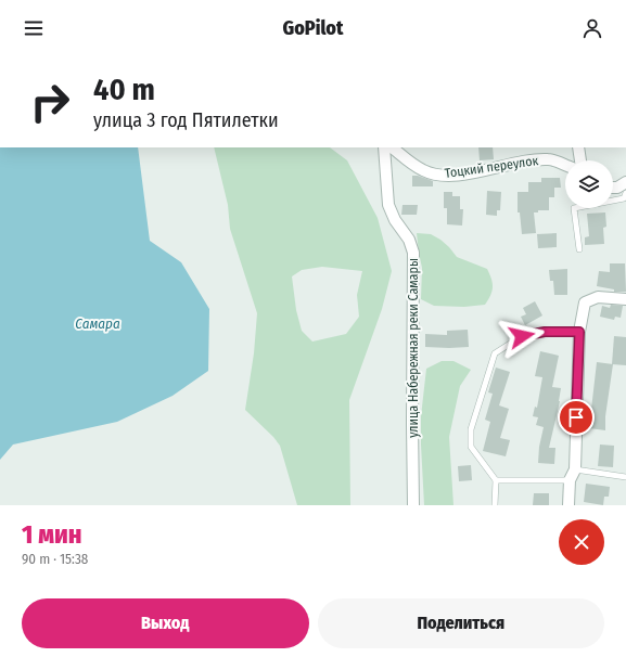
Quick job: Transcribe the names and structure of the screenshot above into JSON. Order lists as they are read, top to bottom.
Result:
{
  "streets": {
    "street": ["Тоцкий переулок", "улица Набережная реки Самары"]
  },
  "water": ["Самара"],
  "page": {
    "header": "GoPilot",
    "turn": ["40 m", "улица 3 год Пятилетки"],
    "heading": ["1 мин", "90 m · 15:38"],
    "buttons": ["Выход", "Поделиться"]
  }
}
